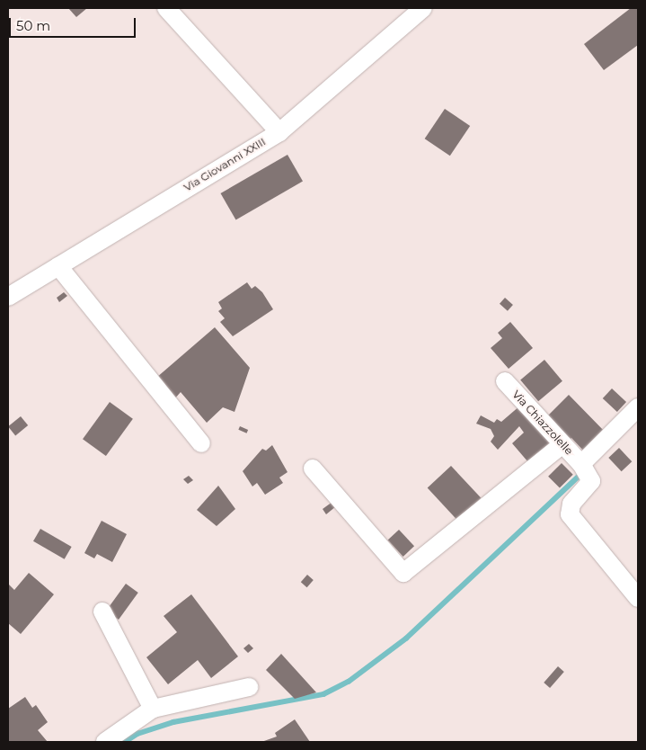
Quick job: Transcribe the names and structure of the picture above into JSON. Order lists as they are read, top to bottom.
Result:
{
  "streets": {
    "street": ["Via Giovanni XXIII", "Via Chiazzolelle"]
  },
  "scale_bar": "50 m"
}
